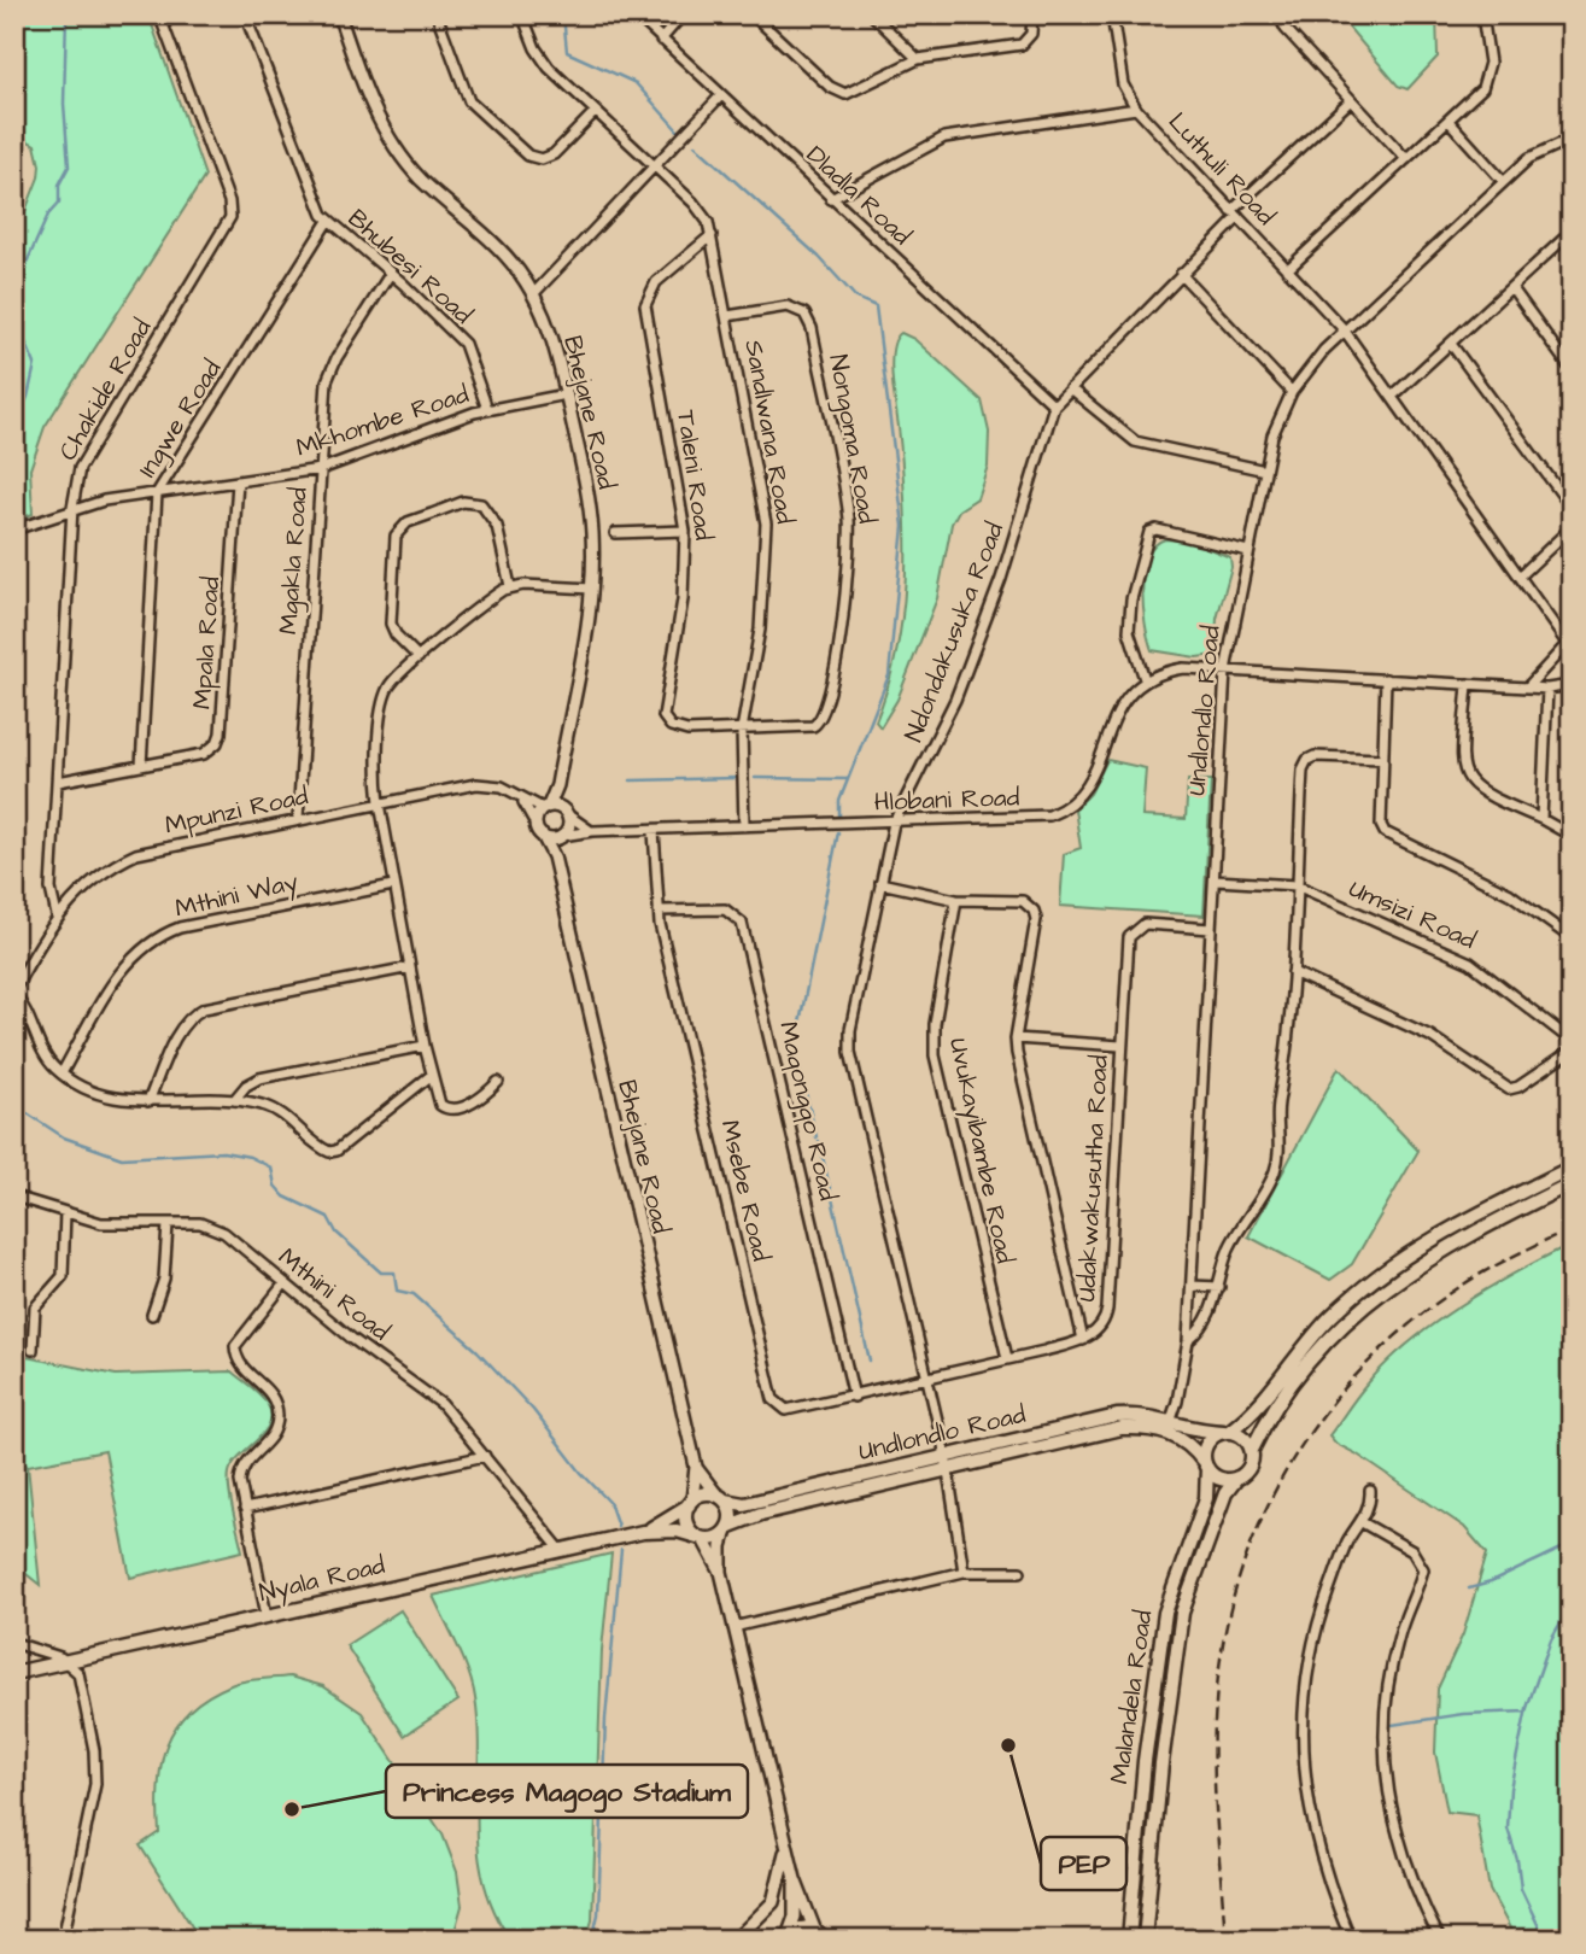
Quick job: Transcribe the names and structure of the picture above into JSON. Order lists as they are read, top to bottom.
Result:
{
  "streets": {
    "main road": ["Undlondlo Road", "Nyala Road", "Malandela Road"],
    "street": [
      "Luthuli Road",
      "Dladla Road",
      "Bhubesi Road",
      "Chakide Road",
      "Bhejane Road",
      "Ingwe Road",
      "Mkhombe Road",
      "Sandlwana Road",
      "Nongoma Road",
      "Taleni Road",
      "Mgakla Road",
      "Ndondakusuka Road",
      "Mpala Road",
      "Hlobani Road",
      "Mpunzi Road",
      "Mthini Way",
      "Umsizi Road",
      "Maqongqo Road",
      "Uvukayibambe Road",
      "Udakwakusutha Road",
      "Msebe Road",
      "Mthini Road"
    ]
  },
  "crossings": [
    ["Luthuli Road", "Ndondakusuka Road"],
    ["Luthuli Road", "Undlondlo Road"],
    ["Dladla Road", "Ndondakusuka Road"],
    ["Bhubesi Road", "Ingwe Road"],
    ["Bhubesi Road", "Mkhombe Road"],
    ["Bhubesi Road", "Mgakla Road"],
    ["Chakide Road", "Mkhombe Road"],
    ["Chakide Road", "Mpala Road"],
    ["Chakide Road", "Mpunzi Road"],
    ["Bhejane Road", "Mkhombe Road"],
    ["Bhejane Road", "Undlondlo Road"],
    ["Bhejane Road", "Hlobani Road"],
    ["Bhejane Road", "Mpunzi Road"],
    ["Bhejane Road", "Nyala Road"],
    ["Ingwe Road", "Mkhombe Road"],
    ["Ingwe Road", "Mpala Road"],
    ["Mkhombe Road", "Mgakla Road"],
    ["Mkhombe Road", "Mpala Road"],
    ["Sandlwana Road", "Nongoma Road"],
    ["Sandlwana Road", "Taleni Road"],
    ["Sandlwana Road", "Hlobani Road"],
    ["Nongoma Road", "Taleni Road"],
    ["Mgakla Road", "Mpunzi Road"],
    ["Ndondakusuka Road", "Undlondlo Road"],
    ["Ndondakusuka Road", "Hlobani Road"],
    ["Ndondakusuka Road", "Udakwakusutha Road"],
    ["Ndondakusuka Road", "Msebe Road"],
    ["Undlondlo Road", "Umsizi Road"],
    ["Undlondlo Road", "Udakwakusutha Road"],
    ["Undlondlo Road", "Nyala Road"],
    ["Undlondlo Road", "Malandela Road"],
    ["Hlobani Road", "Mpunzi Road"],
    ["Hlobani Road", "Msebe Road"],
    ["Maqongqo Road", "Msebe Road"],
    ["Uvukayibambe Road", "Udakwakusutha Road"],
    ["Udakwakusutha Road", "Msebe Road"],
    ["Mthini Road", "Nyala Road"]
  ],
  "places": ["PEP", "Princess Magogo Stadium"]
}
